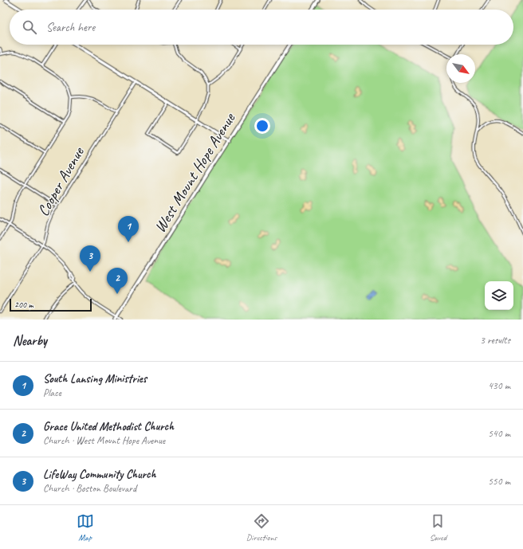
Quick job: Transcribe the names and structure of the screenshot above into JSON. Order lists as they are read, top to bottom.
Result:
{
  "streets": {
    "street": ["West Mount Hope Avenue", "Cooper Avenue"]
  },
  "scale_bar": "200 m",
  "north": "bottom right",
  "page": {
    "search": "Search here",
    "pins": ["1", "3", "2"],
    "scale": "200 m",
    "heading": ["Nearby", "3 results"],
    "list": [
      {
        "mark": "1",
        "name": "South Lansing Ministries",
        "note": "Place",
        "value": "430 m"
      },
      {
        "mark": "2",
        "name": "Grace United Methodist Church",
        "note": "Church · West Mount Hope Avenue",
        "value": "540 m"
      },
      {
        "mark": "3",
        "name": "LifeWay Community Church",
        "note": "Church · Boston Boulevard",
        "value": "550 m"
      }
    ],
    "nav": ["Map", "Directions", "Saved"]
  }
}
